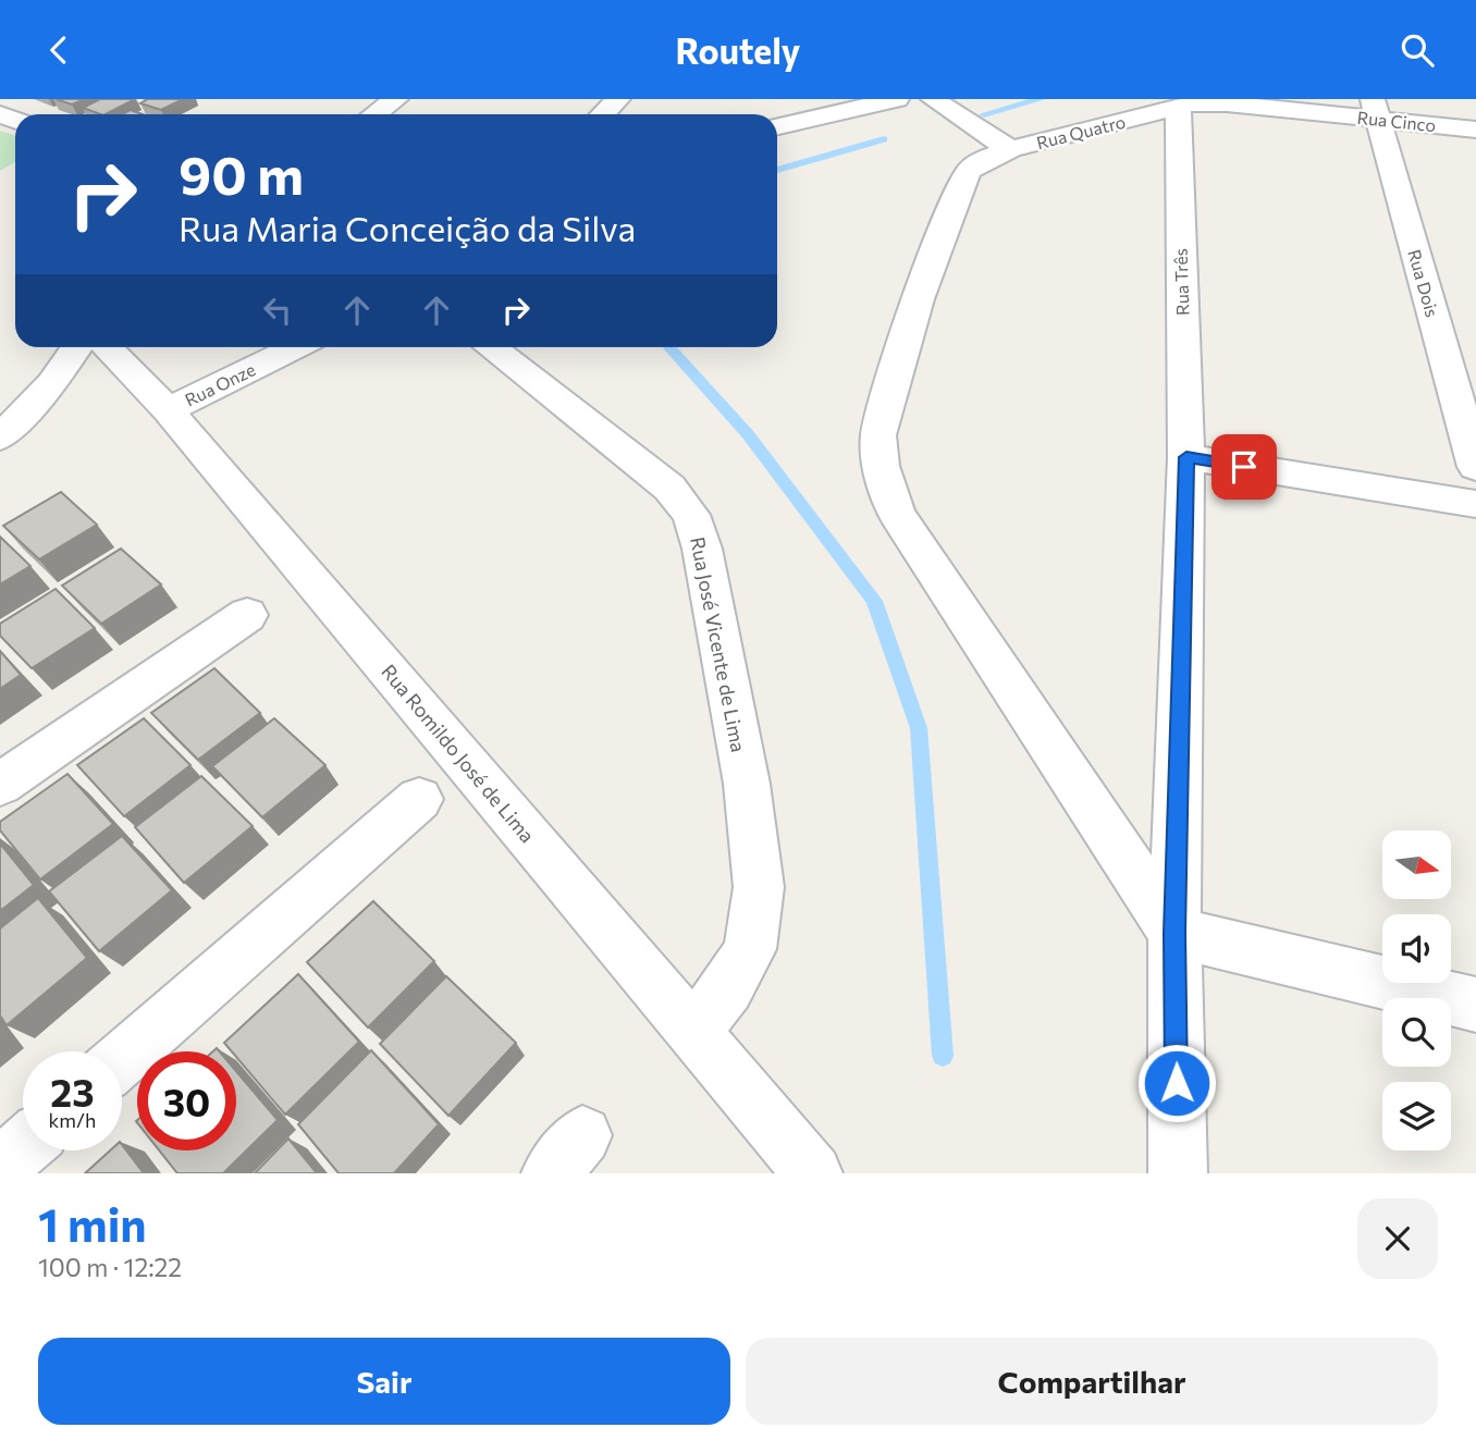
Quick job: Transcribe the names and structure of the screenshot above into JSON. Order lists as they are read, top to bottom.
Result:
{
  "streets": {
    "street": [
      "Rua Cinco",
      "Rua Quatro",
      "Rua Três",
      "Rua Dois",
      "Rua Onze",
      "Rua José Vicente de Lima",
      "Rua Romildo José de Lima"
    ]
  },
  "crossings": [
    ["Rua Cinco", "Rua Quatro"],
    ["Rua Cinco", "Rua Dois"],
    ["Rua Quatro", "Rua Três"],
    ["Rua Onze", "Rua Romildo José de Lima"],
    ["Rua José Vicente de Lima", "Rua Romildo José de Lima"]
  ],
  "north": "right",
  "page": {
    "header": "Routely",
    "turn": ["90 m", "Rua Maria Conceição da Silva"],
    "speed": "23 km/h",
    "limit": "30",
    "heading": ["1 min", "100 m · 12:22"],
    "buttons": ["Sair", "Compartilhar"]
  }
}
